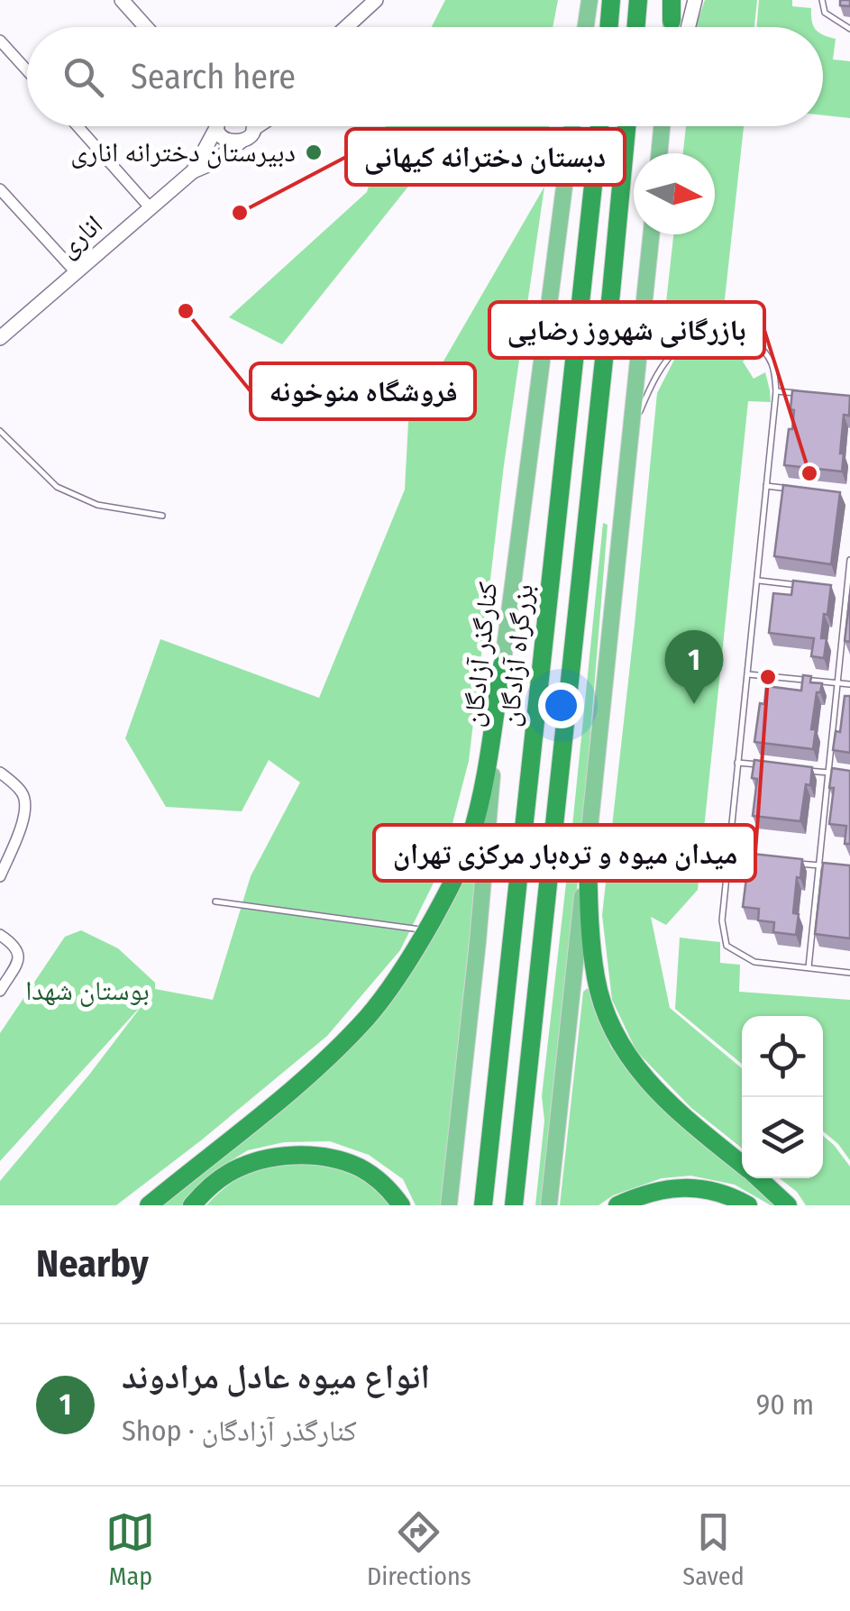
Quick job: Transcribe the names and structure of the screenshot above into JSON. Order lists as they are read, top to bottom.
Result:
{
  "streets": {
    "highway": ["بزرگراه آزادگان"],
    "main road": ["کنارگذر آزادگان"],
    "street": ["اناری"]
  },
  "parks": ["بوستان شهدا"],
  "places": [
    "دبیرستان دخترانه اناری",
    "دبستان دخترانه کیهانی",
    "فروشگاه منوخونه",
    "بازرگانی شهروز رضایی",
    "میدان میوه و تره‌بار مرکزی تهران"
  ],
  "north": "right",
  "page": {
    "search": "Search here",
    "pins": "1",
    "heading": "Nearby",
    "list": [
      {
        "mark": "1",
        "name": "انواع میوه عادل مرادوند",
        "note": "Shop · کنارگذر آزادگان",
        "value": "90 m"
      }
    ],
    "nav": ["Map", "Directions", "Saved"]
  }
}
